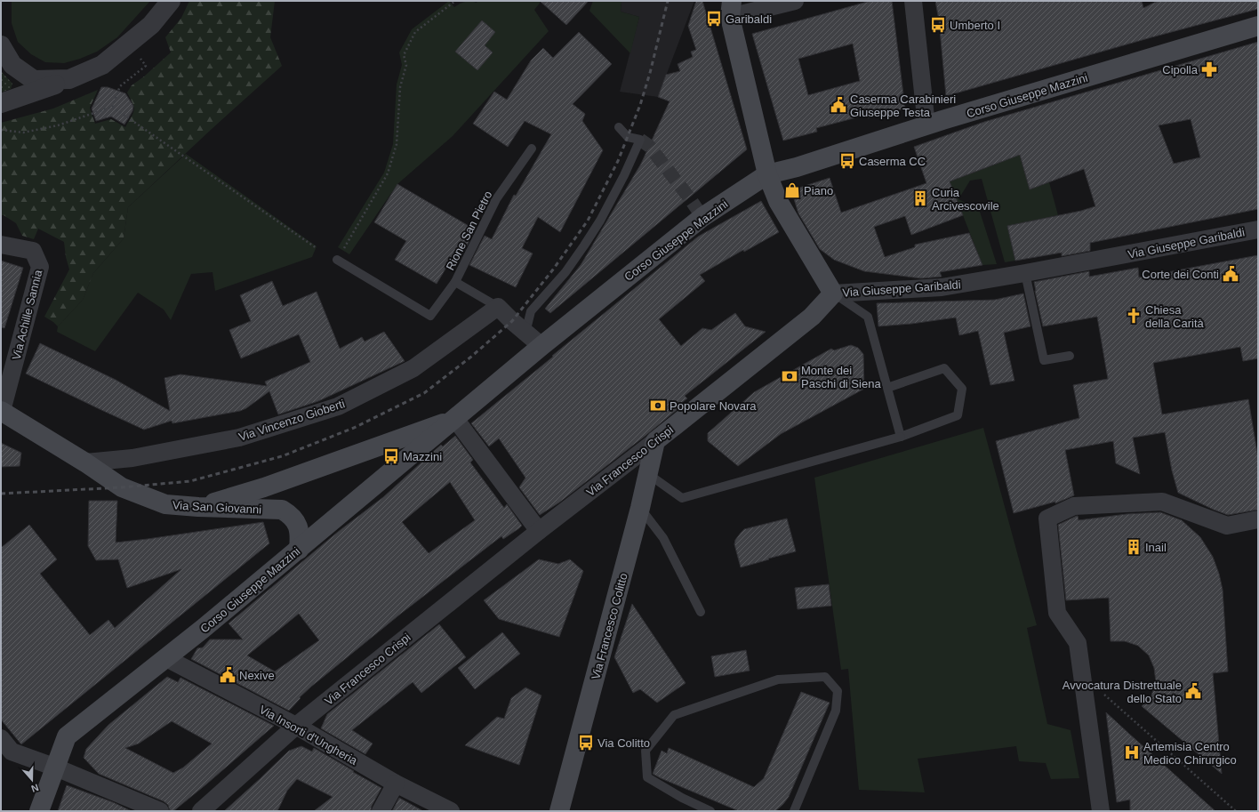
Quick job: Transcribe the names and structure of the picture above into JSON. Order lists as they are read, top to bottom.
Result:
{
  "streets": {
    "main road": [
      "Corso Giuseppe Mazzini",
      "Via Giuseppe Garibaldi",
      "Via Francesco Crispi",
      "Via San Giovanni",
      "Via Francesco Colitto"
    ],
    "street": ["Via Achille Sannia", "Via Vincenzo Gioberti", "Via Insorti d'Ungheria"],
    "lane": ["Rione San Pietro"]
  },
  "crossings": [
    ["Corso Giuseppe Mazzini", "Via Giuseppe Garibaldi"],
    ["Corso Giuseppe Mazzini", "Via San Giovanni"],
    ["Corso Giuseppe Mazzini", "Via Insorti d'Ungheria"],
    ["Rione San Pietro", "Via Vincenzo Gioberti"],
    ["Via Giuseppe Garibaldi", "Via Francesco Crispi"],
    ["Via Achille Sannia", "Via San Giovanni"],
    ["Via Vincenzo Gioberti", "Via San Giovanni"],
    ["Via Francesco Crispi", "Via Francesco Colitto"],
    ["Via Francesco Crispi", "Via Insorti d'Ungheria"]
  ],
  "places": {
    "bus stop": [
      "Garibaldi",
      "Umberto I",
      "Caserma CC",
      "Mazzini",
      "Via Colitto"
    ],
    "pharmacy": ["Cipolla"],
    "public building": [
      "Caserma Carabinieri Giuseppe Testa",
      "Corte dei Conti",
      "Nexive",
      "Avvocatura Distrettuale dello Stato"
    ],
    "shop": ["Piano"],
    "building": ["Curia Arcivescovile", "Inail"],
    "church": ["Chiesa della Carità"],
    "bank": ["Monte dei Paschi di Siena", "Popolare Novara"],
    "hospital": ["Artemisia Centro Medico Chirurgico"]
  },
  "north": "bottom"
}
